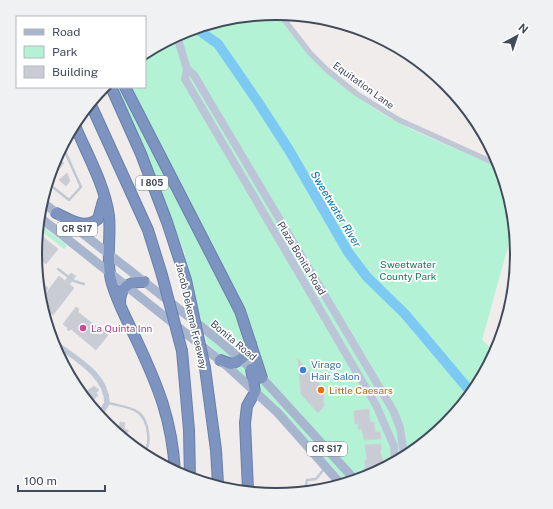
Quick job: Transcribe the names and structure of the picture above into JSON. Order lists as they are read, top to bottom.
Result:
{
  "streets": {
    "highway": ["I 805", "Jacob Dekema Freeway"],
    "main road": ["CR S17", "Plaza Bonita Road", "Bonita Road"],
    "street": ["Equitation Lane"]
  },
  "water": ["Sweetwater River"],
  "parks": ["Sweetwater County Park"],
  "places": ["La Quinta Inn", "Virago Hair Salon", "Little Caesars"],
  "legend": ["Road", "Park", "Building"],
  "scale_bar": "100 m",
  "north": "top right"
}
